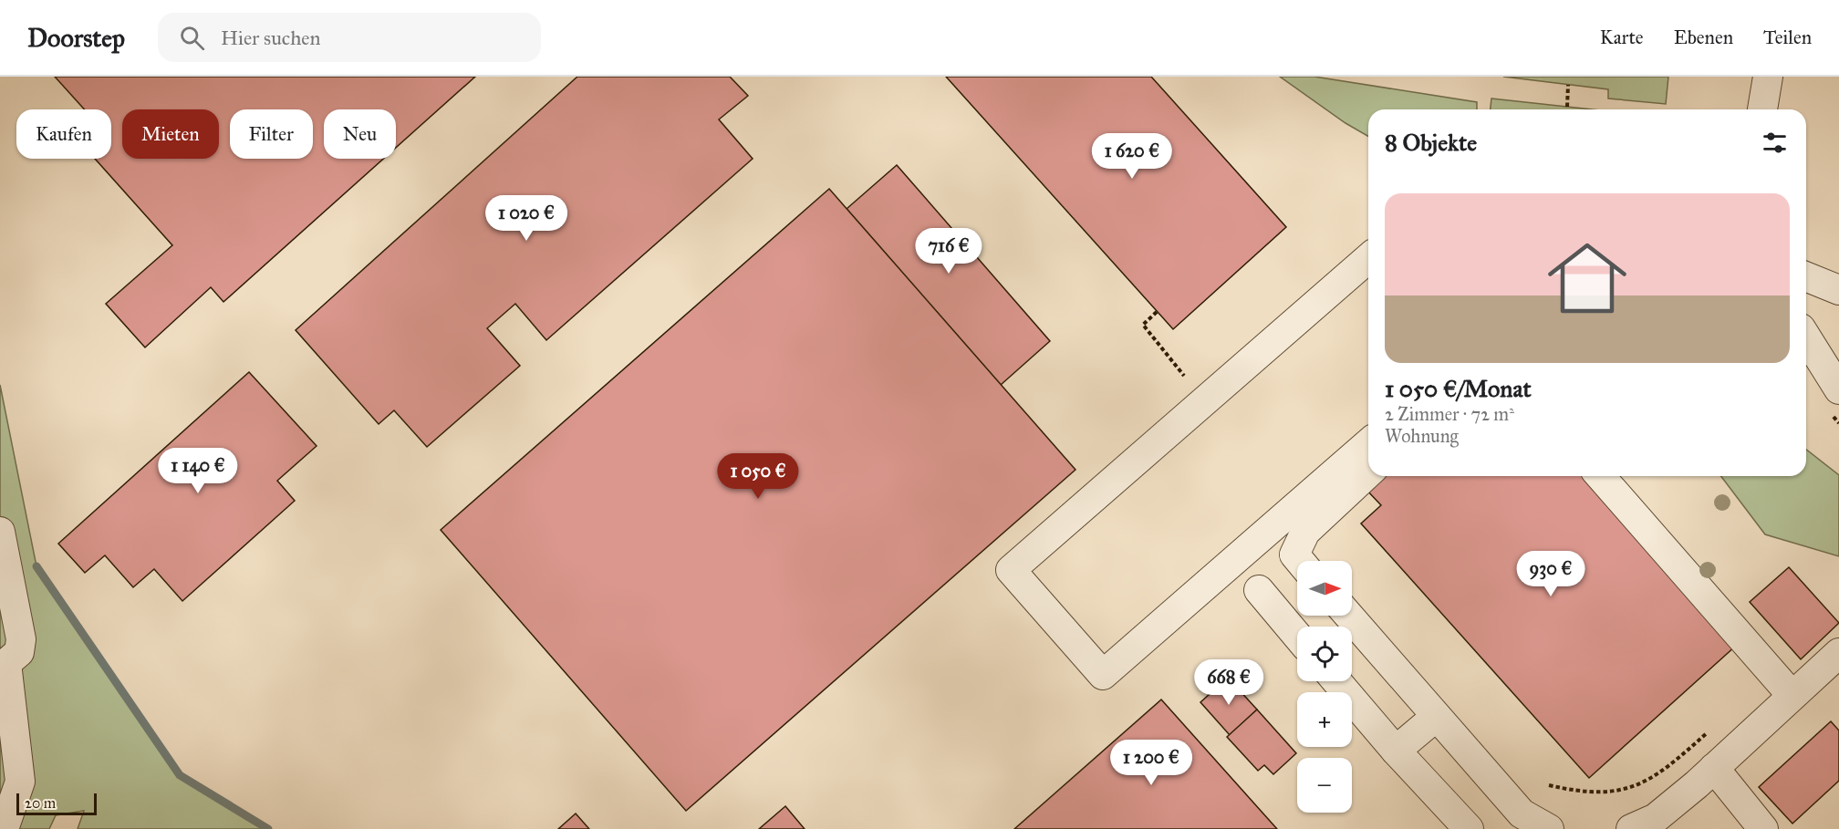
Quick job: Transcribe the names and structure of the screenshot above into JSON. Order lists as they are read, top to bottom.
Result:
{
  "scale_bar": "20 m",
  "north": "right",
  "page": {
    "header": "Doorstep",
    "search": "Hier suchen",
    "nav": ["Karte", "Ebenen", "Teilen"],
    "chip": [
      "Kaufen",
      "Mieten",
      "Filter",
      "Neu"
    ],
    "heading": "8 Objekte",
    "price": [
      "1 620 €",
      "1 020 €",
      "716 €",
      "1 140 €",
      "1 050 €",
      "930 €",
      "668 €",
      "1 200 €"
    ],
    "list": [
      {
        "name": "1 050 €/Monat",
        "note": "2 Zimmer · 72 m² · Wohnung"
      }
    ],
    "map_buttons": ["+", "−"],
    "scale": "20 m"
  }
}
